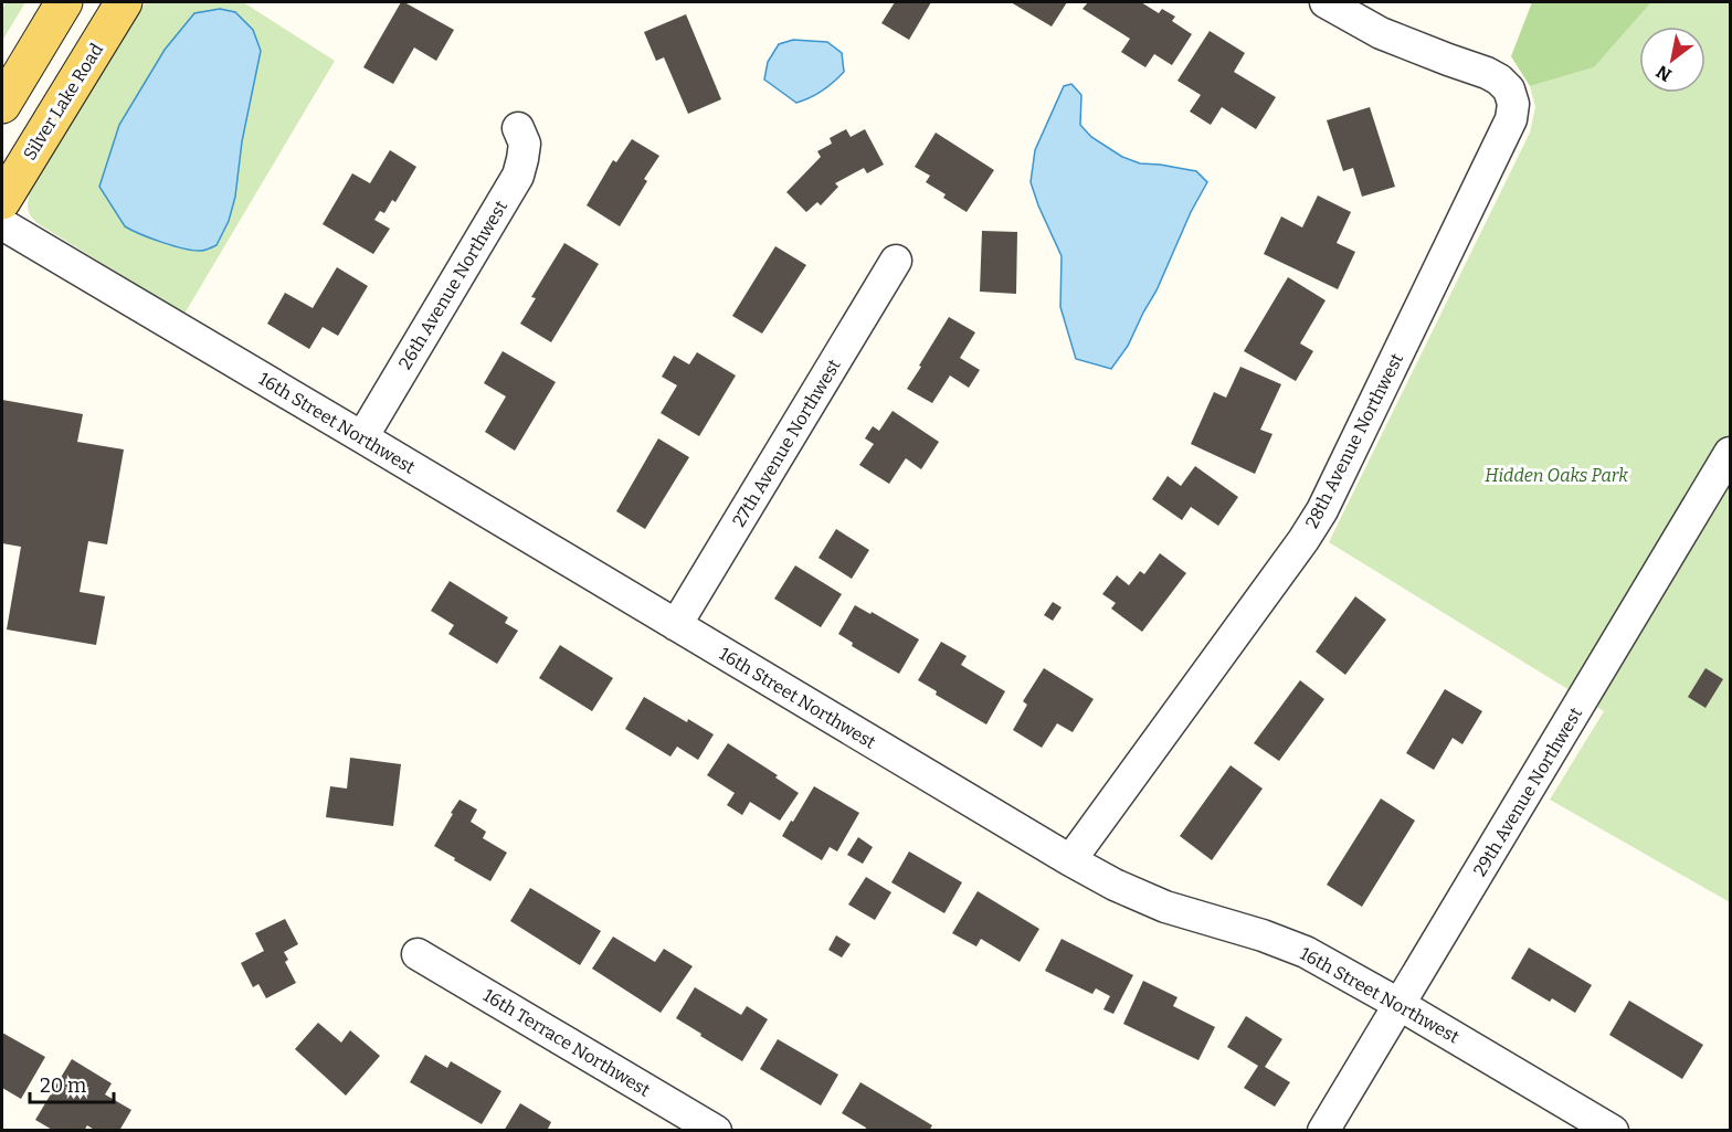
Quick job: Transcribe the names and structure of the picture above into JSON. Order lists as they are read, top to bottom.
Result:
{
  "streets": {
    "main road": ["Silver Lake Road"],
    "street": [
      "26th Avenue Northwest",
      "16th Street Northwest",
      "28th Avenue Northwest",
      "27th Avenue Northwest",
      "29th Avenue Northwest",
      "16th Terrace Northwest"
    ]
  },
  "crossings": [
    ["26th Avenue Northwest", "16th Street Northwest"],
    ["16th Street Northwest", "28th Avenue Northwest"],
    ["16th Street Northwest", "27th Avenue Northwest"],
    ["16th Street Northwest", "29th Avenue Northwest"]
  ],
  "parks": ["Hidden Oaks Park"],
  "scale_bar": "20 m",
  "north": "bottom left"
}
